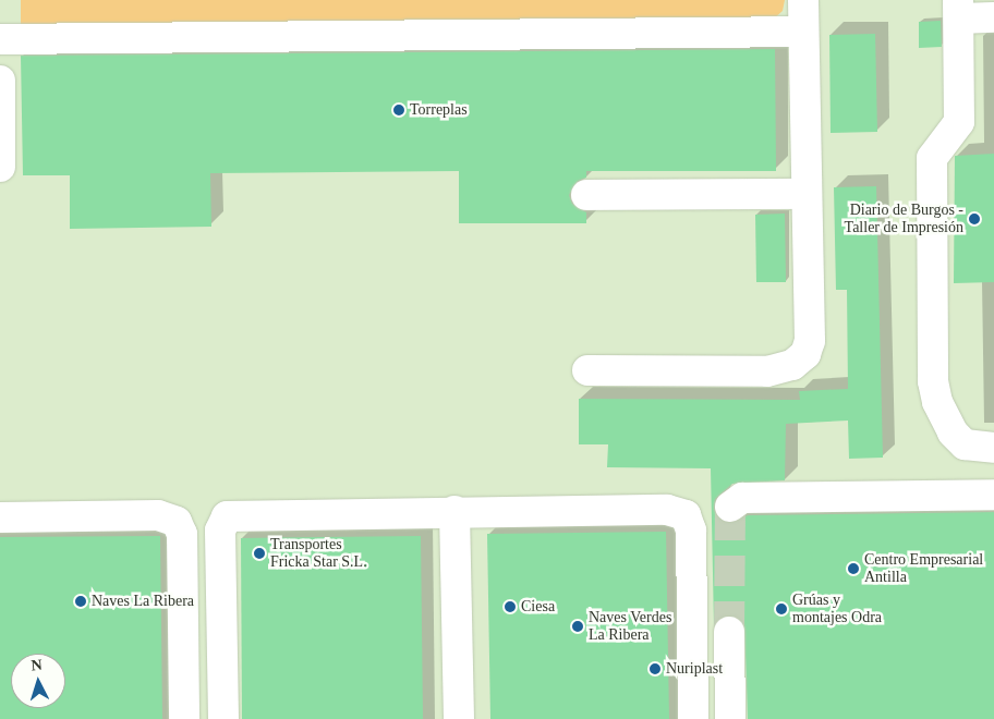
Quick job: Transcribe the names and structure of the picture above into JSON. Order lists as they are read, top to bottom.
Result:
{
  "places": [
    "Torreplas",
    "Diario de Burgos - Taller de Impresión",
    "Transportes Fricka Star S.L.",
    "Centro Empresarial Antilla",
    "Naves La Ribera",
    "Ciesa",
    "Grúas y montajes Odra",
    "Naves Verdes La Ribera",
    "Nuriplast"
  ],
  "north": "top"
}
